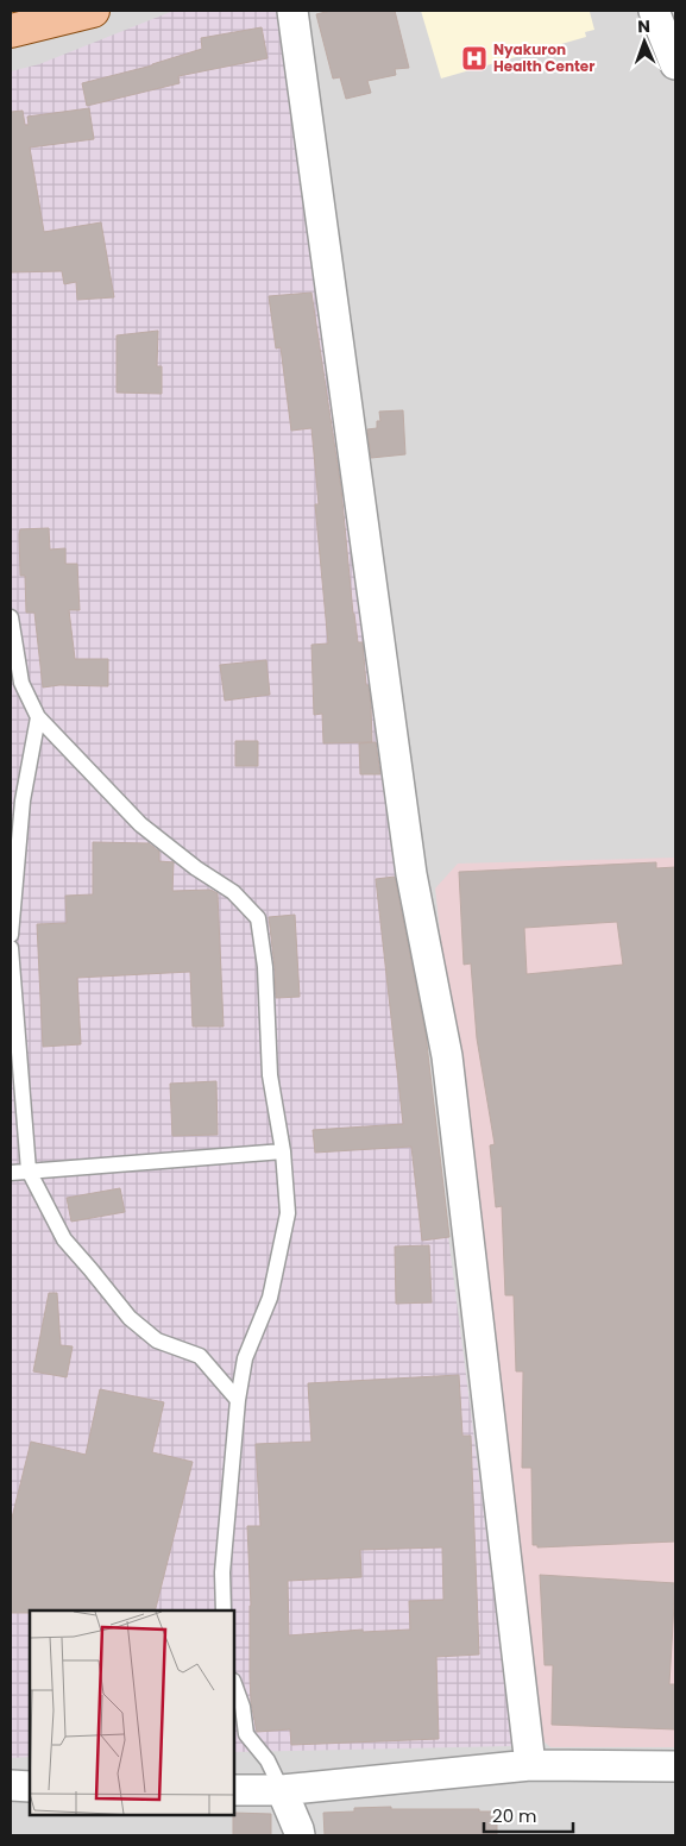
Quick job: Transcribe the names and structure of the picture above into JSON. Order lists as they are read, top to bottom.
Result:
{
  "places": {
    "hospital": ["Nyakuron Health Center"]
  },
  "scale_bar": "20 m",
  "north": "top"
}
